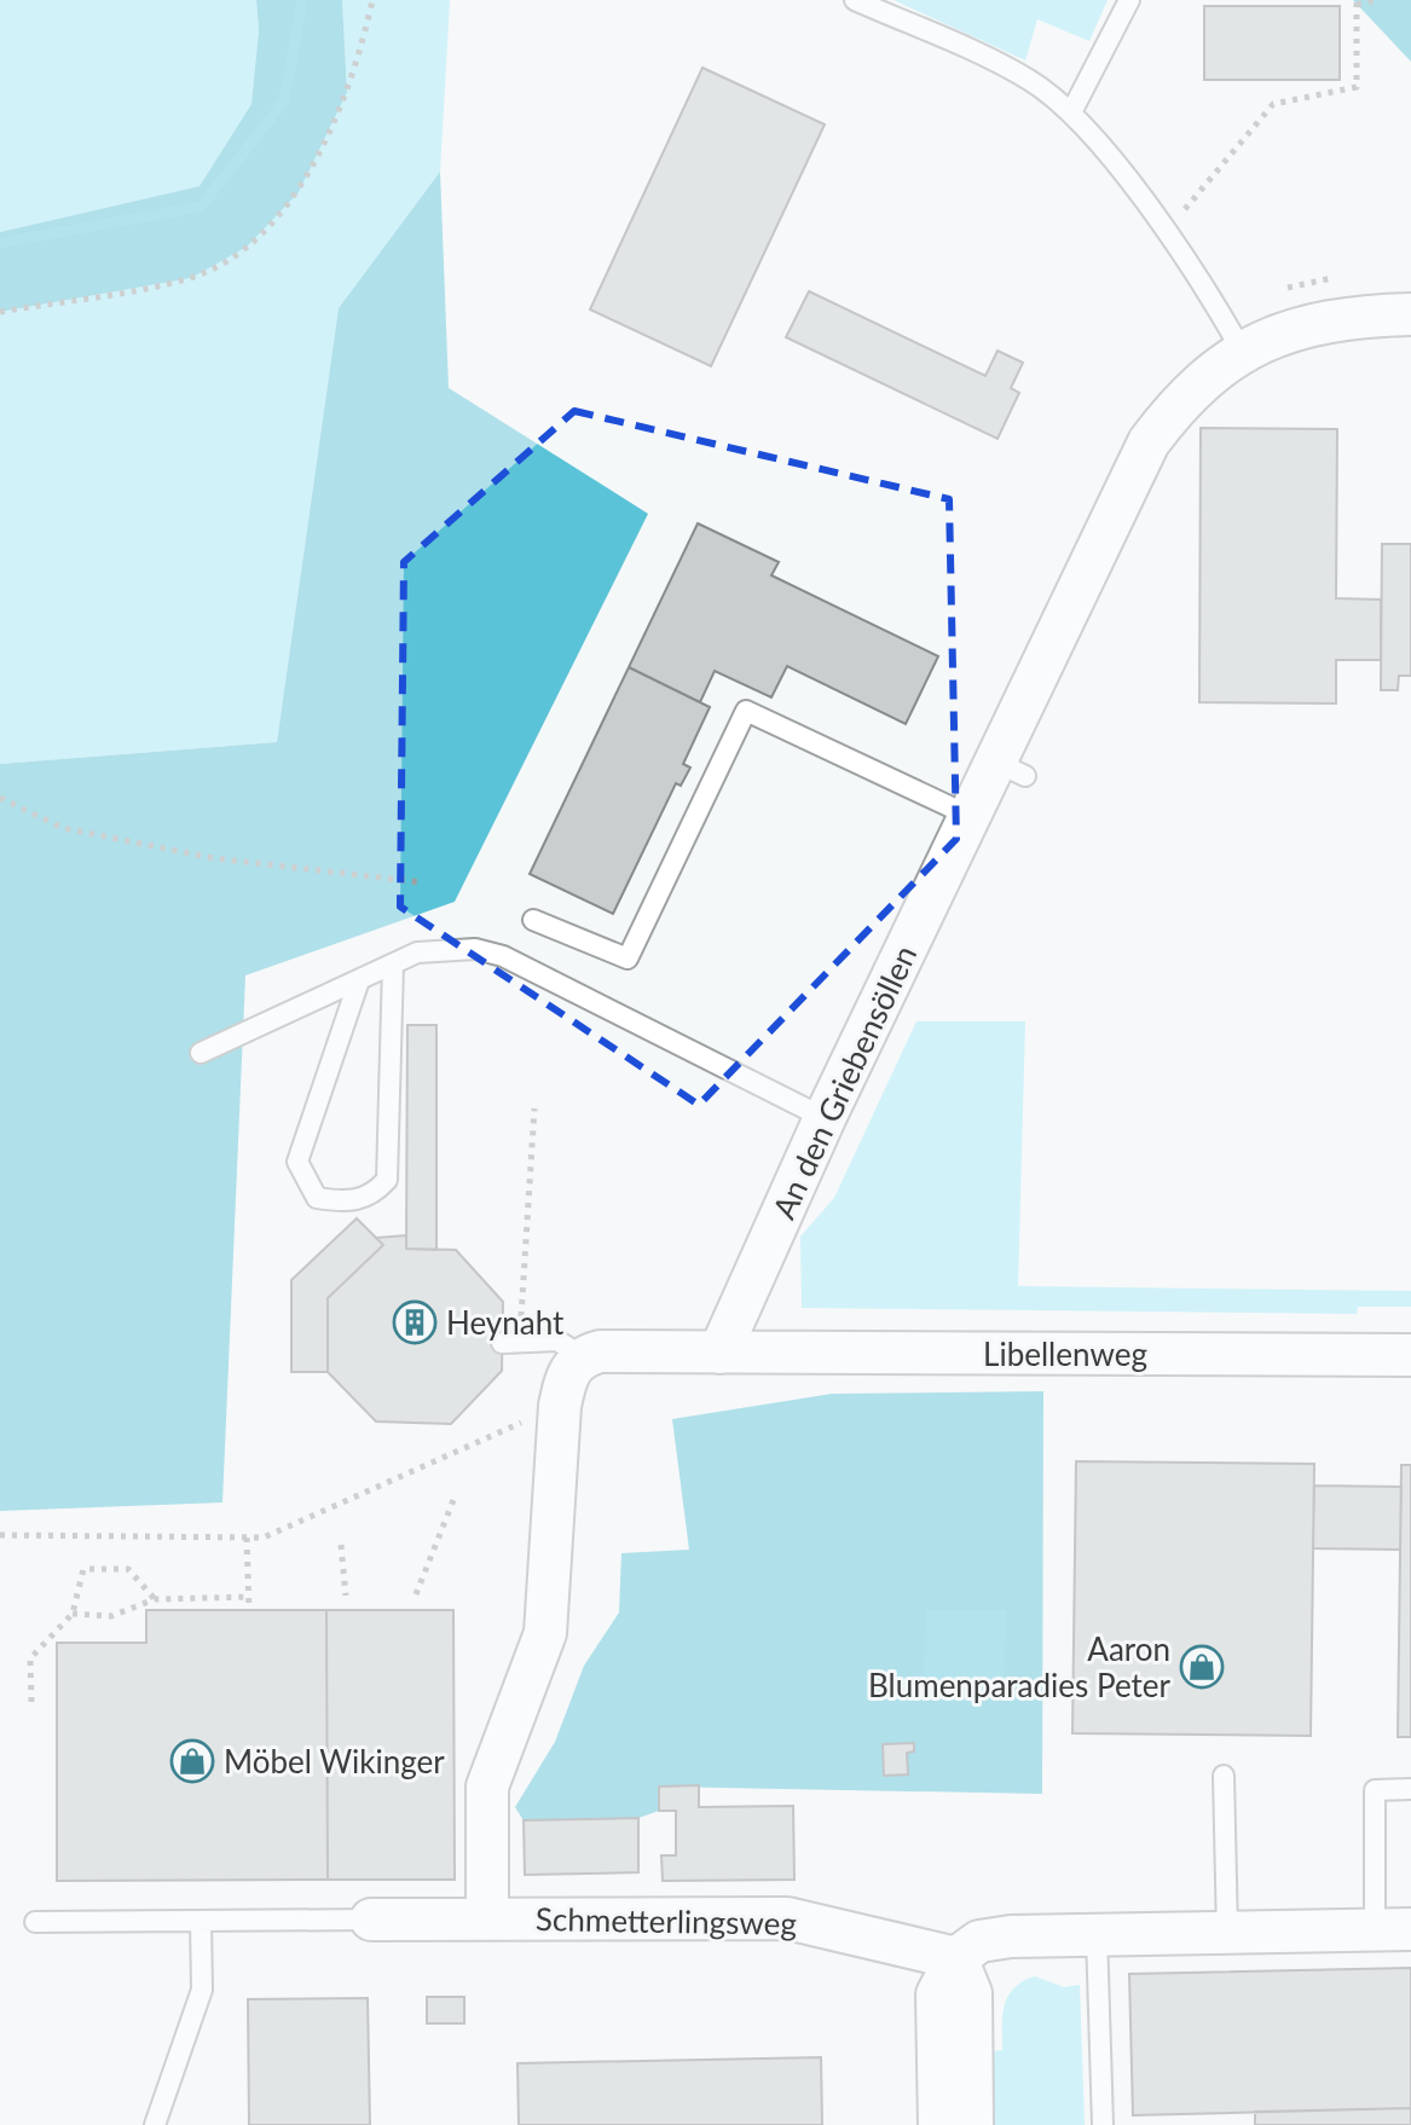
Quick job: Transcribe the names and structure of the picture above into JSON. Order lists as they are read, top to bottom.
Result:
{
  "streets": {
    "street": ["An den Griebensöllen", "Libellenweg", "Schmetterlingsweg"]
  },
  "crossings": [
    ["An den Griebensöllen", "Libellenweg"]
  ],
  "places": {
    "building": ["Heynaht"],
    "shop": ["Aaron Blumenparadies Peter", "Möbel Wikinger"]
  }
}
